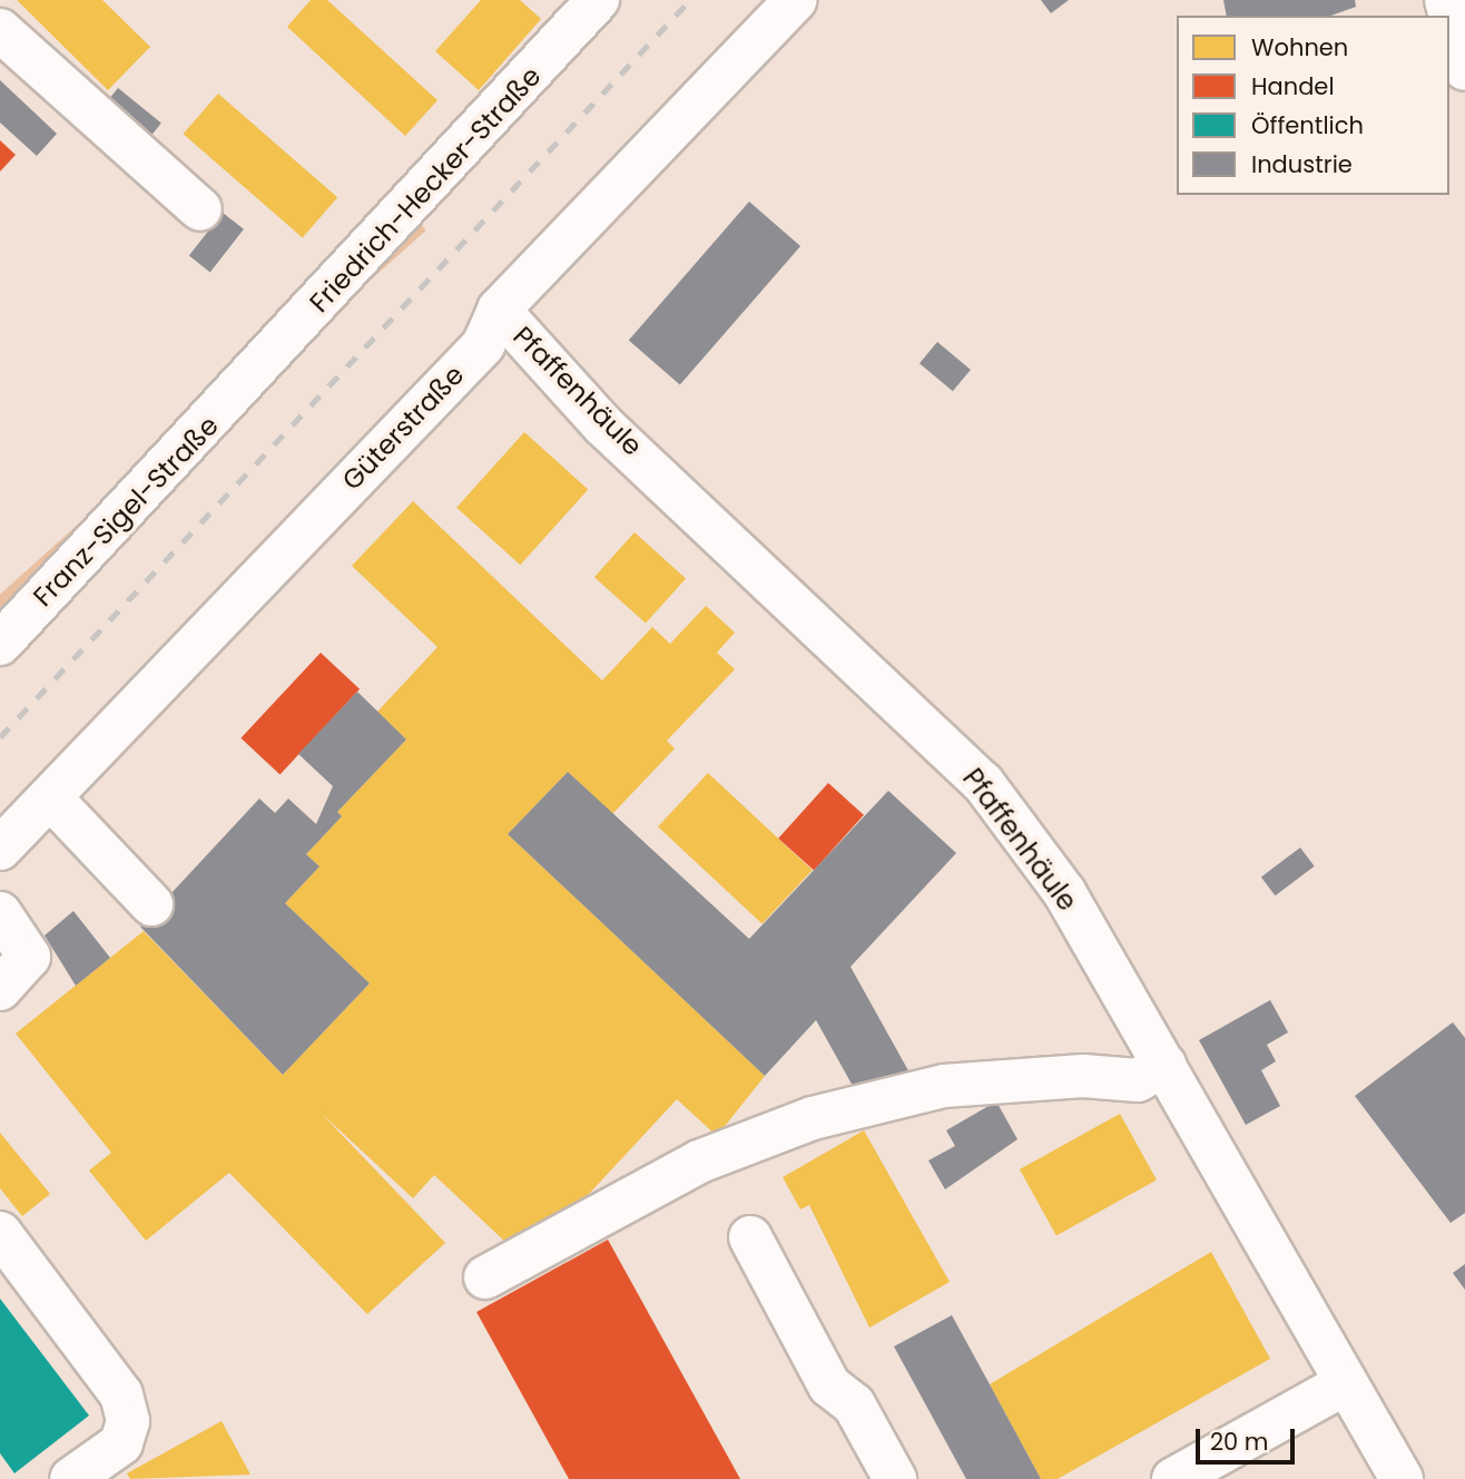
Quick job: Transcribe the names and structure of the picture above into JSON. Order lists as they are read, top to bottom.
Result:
{
  "streets": {
    "street": [
      "Friedrich-Hecker-Straße",
      "Pfaffenhäule",
      "Güterstraße",
      "Franz-Sigel-Straße"
    ]
  },
  "crossings": [
    ["Friedrich-Hecker-Straße", "Franz-Sigel-Straße"],
    ["Pfaffenhäule", "Güterstraße"]
  ],
  "legend": [
    "Wohnen",
    "Handel",
    "Öffentlich",
    "Industrie"
  ],
  "scale_bar": "20 m"
}
